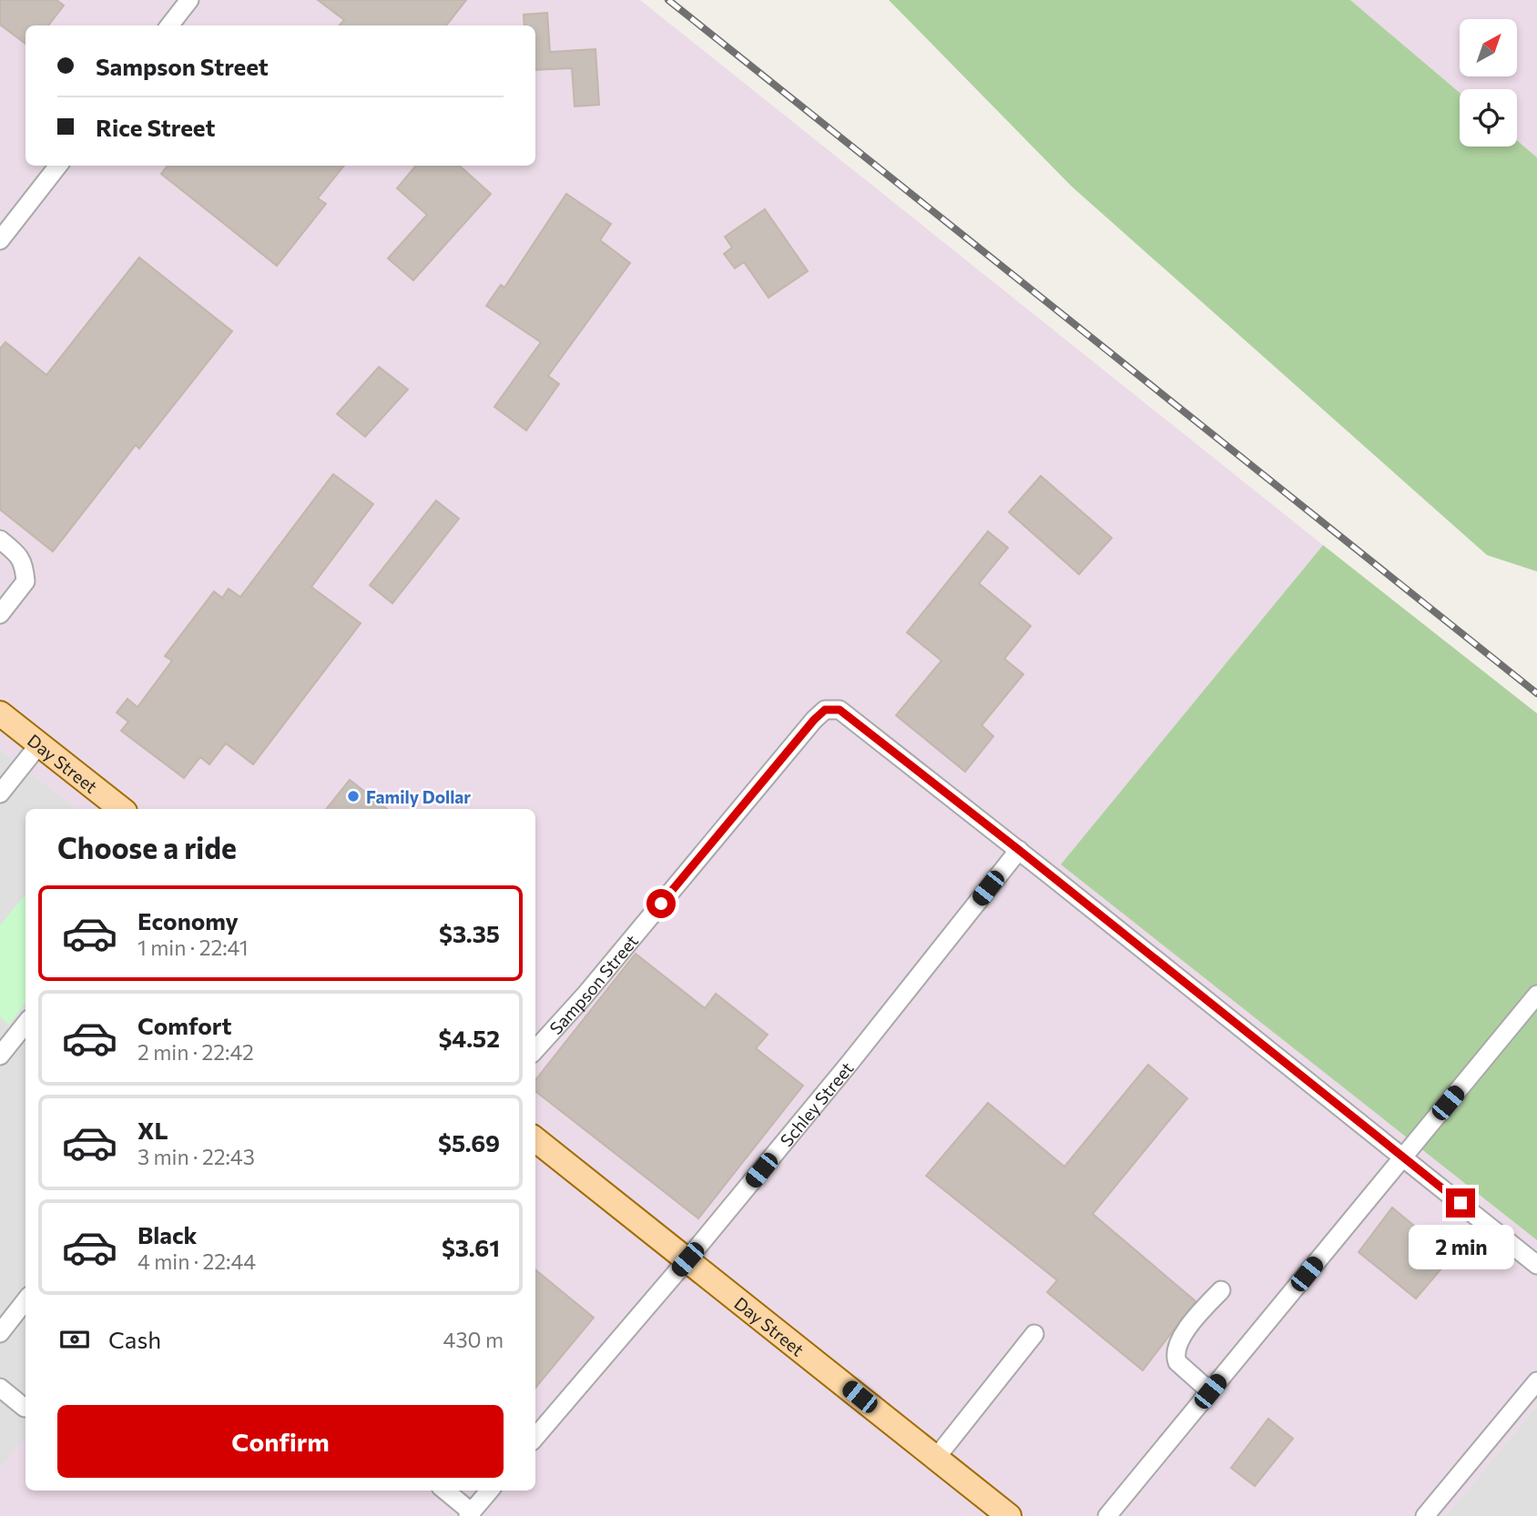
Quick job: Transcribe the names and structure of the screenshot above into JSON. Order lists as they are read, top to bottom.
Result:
{
  "streets": {
    "main road": ["Day Street"],
    "street": ["Sampson Street", "Schley Street"]
  },
  "crossings": [
    ["Day Street", "Schley Street"],
    ["Sampson Street", "Schley Street"]
  ],
  "places": ["Family Dollar"],
  "north": "top right",
  "page": {
    "banner": ["Sampson Street", "Rice Street"],
    "heading": "Choose a ride",
    "list": [
      {
        "name": "Economy",
        "note": "1 min · 22:41",
        "value": "$3.35"
      },
      {
        "name": "Comfort",
        "note": "2 min · 22:42",
        "value": "$4.52"
      },
      {
        "name": "XL",
        "note": "3 min · 22:43",
        "value": "$5.69"
      },
      {
        "name": "Black",
        "note": "4 min · 22:44",
        "value": "$3.61"
      }
    ],
    "bubble": "2 min",
    "pay": ["Cash", "430 m"],
    "buttons": "Confirm"
  }
}
